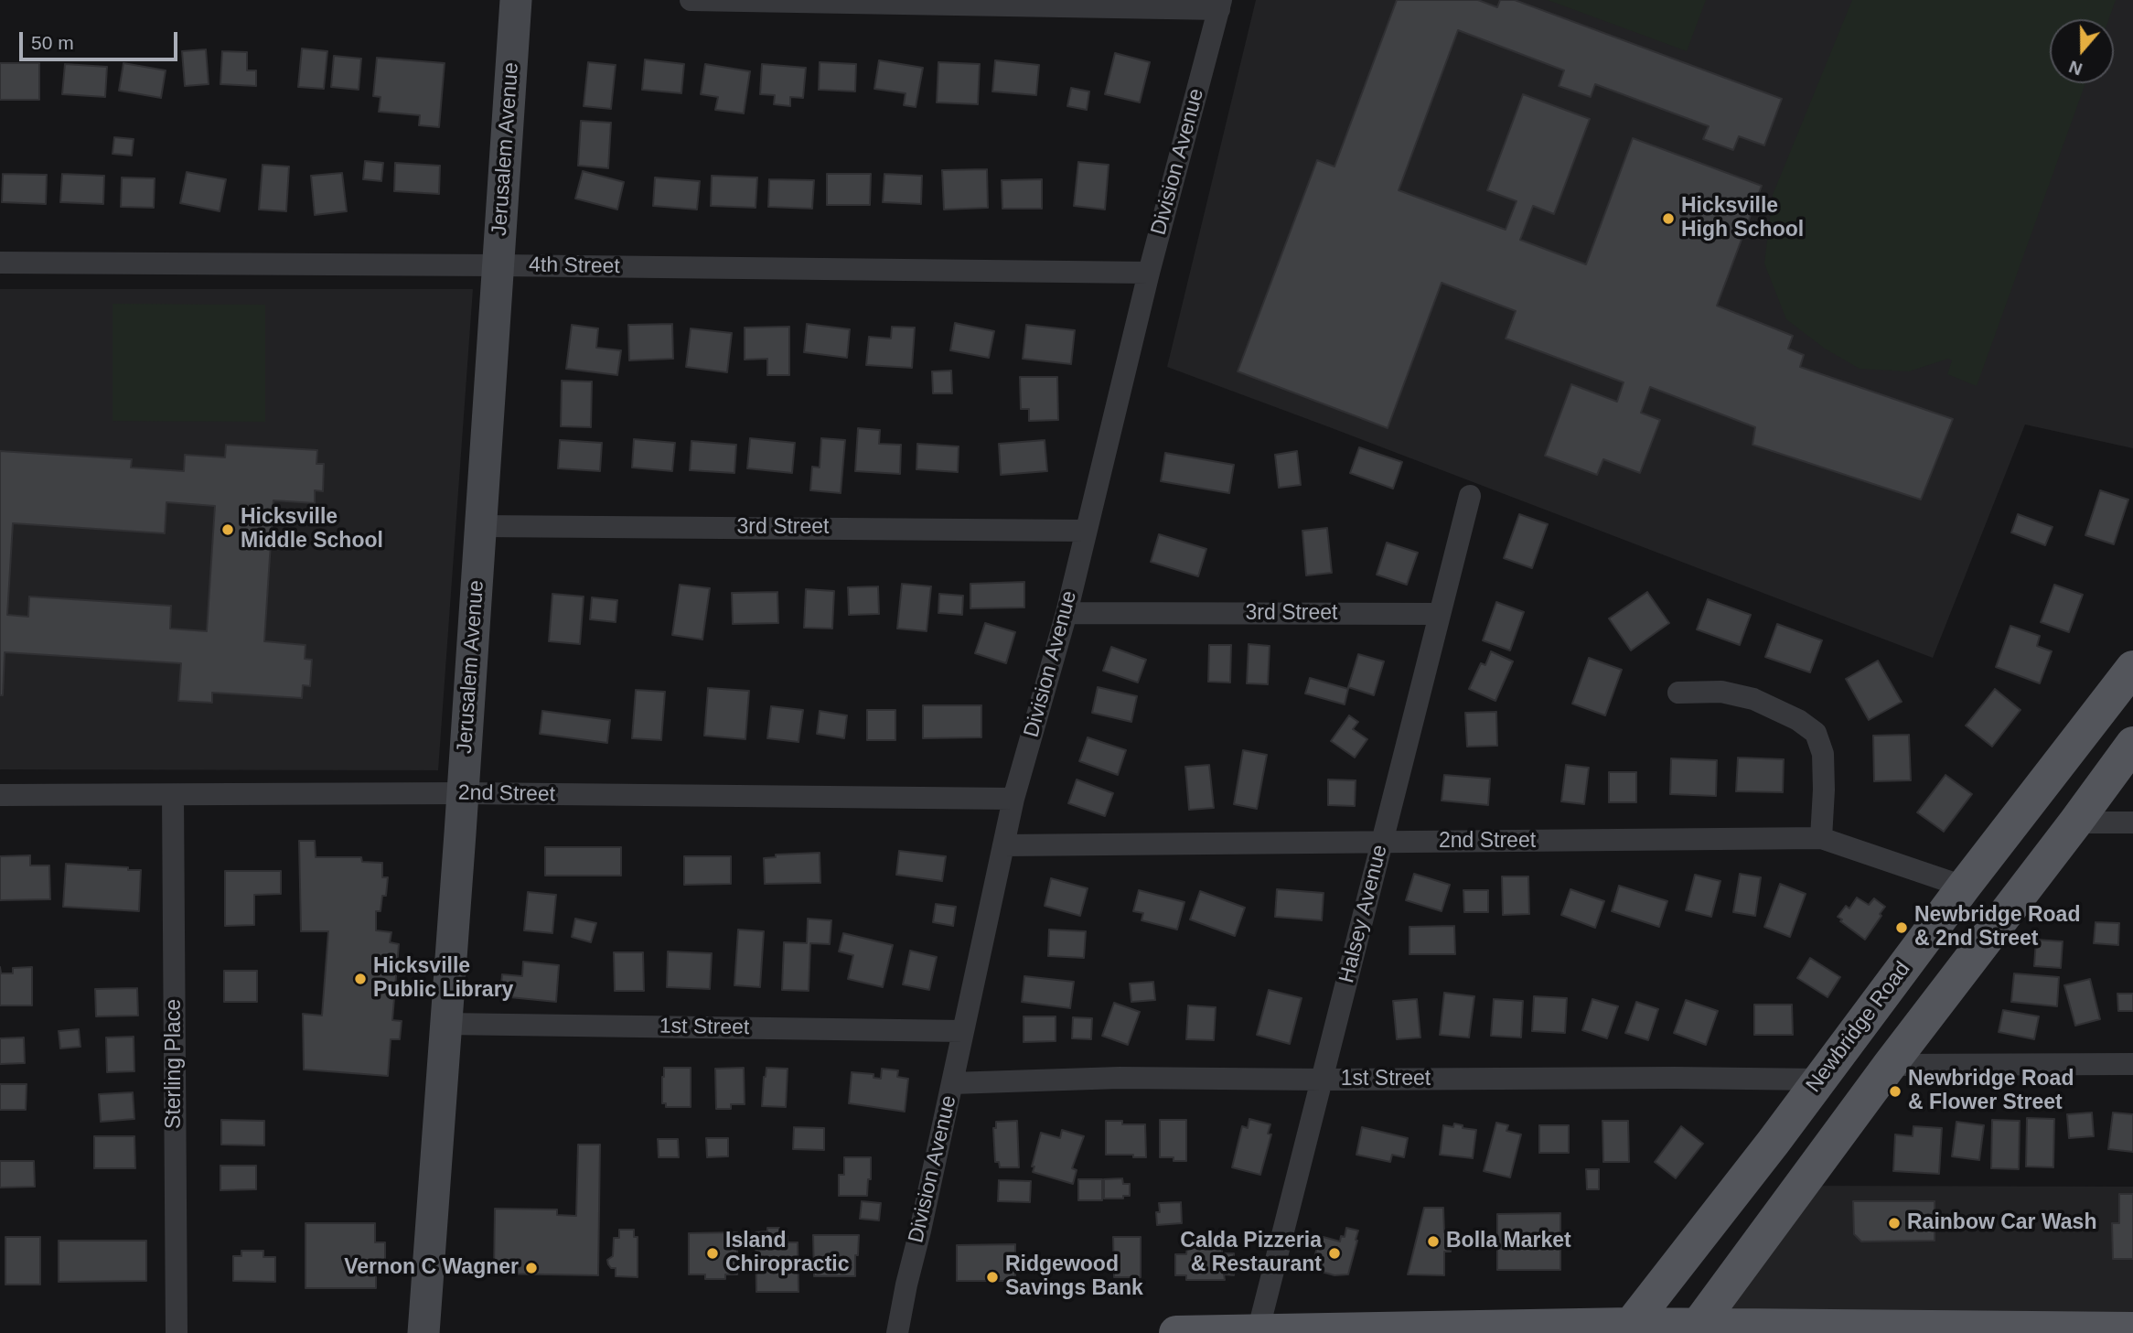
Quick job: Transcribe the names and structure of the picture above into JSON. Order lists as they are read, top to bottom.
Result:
{
  "streets": {
    "main road": ["Jerusalem Avenue", "Newbridge Road"],
    "street": [
      "Division Avenue",
      "4th Street",
      "3rd Street",
      "2nd Street",
      "Halsey Avenue",
      "1st Street",
      "Sterling Place"
    ]
  },
  "crossings": [
    ["Jerusalem Avenue", "4th Street"],
    ["Jerusalem Avenue", "3rd Street"],
    ["Jerusalem Avenue", "2nd Street"],
    ["Jerusalem Avenue", "1st Street"],
    ["Division Avenue", "4th Street"],
    ["Division Avenue", "3rd Street"],
    ["Division Avenue", "2nd Street"],
    ["Division Avenue", "1st Street"],
    ["3rd Street", "Halsey Avenue"],
    ["2nd Street", "Halsey Avenue"],
    ["2nd Street", "Newbridge Road"],
    ["2nd Street", "Sterling Place"],
    ["Halsey Avenue", "1st Street"],
    ["1st Street", "Newbridge Road"]
  ],
  "places": [
    "Hicksville High School",
    "Hicksville Middle School",
    "Newbridge Road & 2nd Street",
    "Hicksville Public Library",
    "Newbridge Road & Flower Street",
    "Rainbow Car Wash",
    "Bolla Market",
    "Island Chiropractic",
    "Calda Pizzeria & Restaurant",
    "Vernon C Wagner",
    "Ridgewood Savings Bank"
  ],
  "scale_bar": "50 m",
  "north": "bottom"
}
